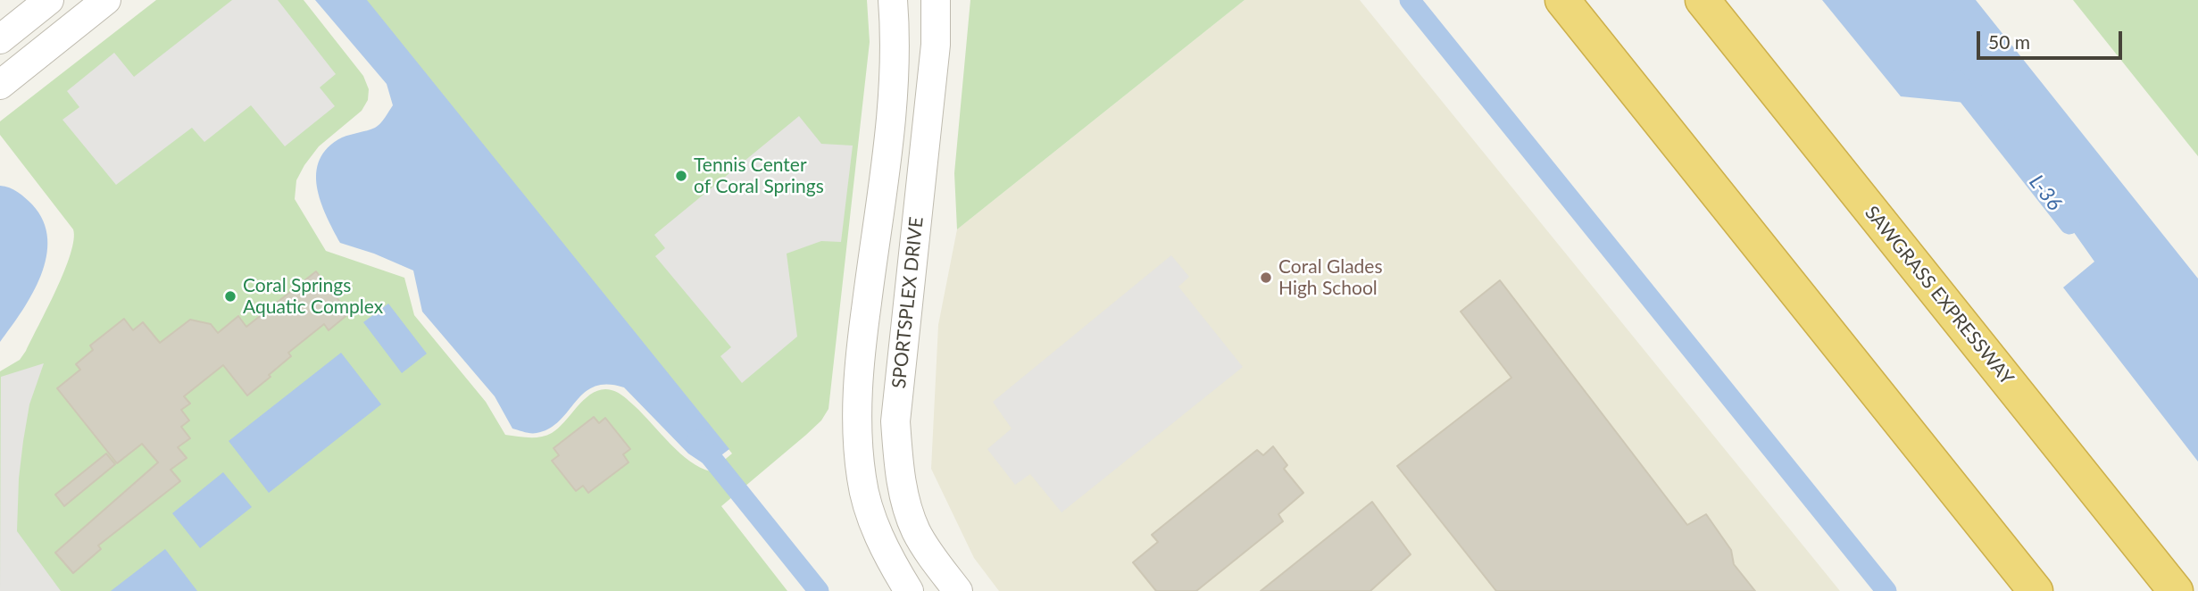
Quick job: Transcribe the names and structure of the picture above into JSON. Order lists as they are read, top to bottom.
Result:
{
  "streets": {
    "highway": ["SAWGRASS EXPRESSWAY"],
    "street": ["SPORTSPLEX DRIVE"]
  },
  "water": ["L-36"],
  "places": ["Tennis Center of Coral Springs", "Coral Glades High School", "Coral Springs Aquatic Complex"],
  "scale_bar": "50 m"
}
